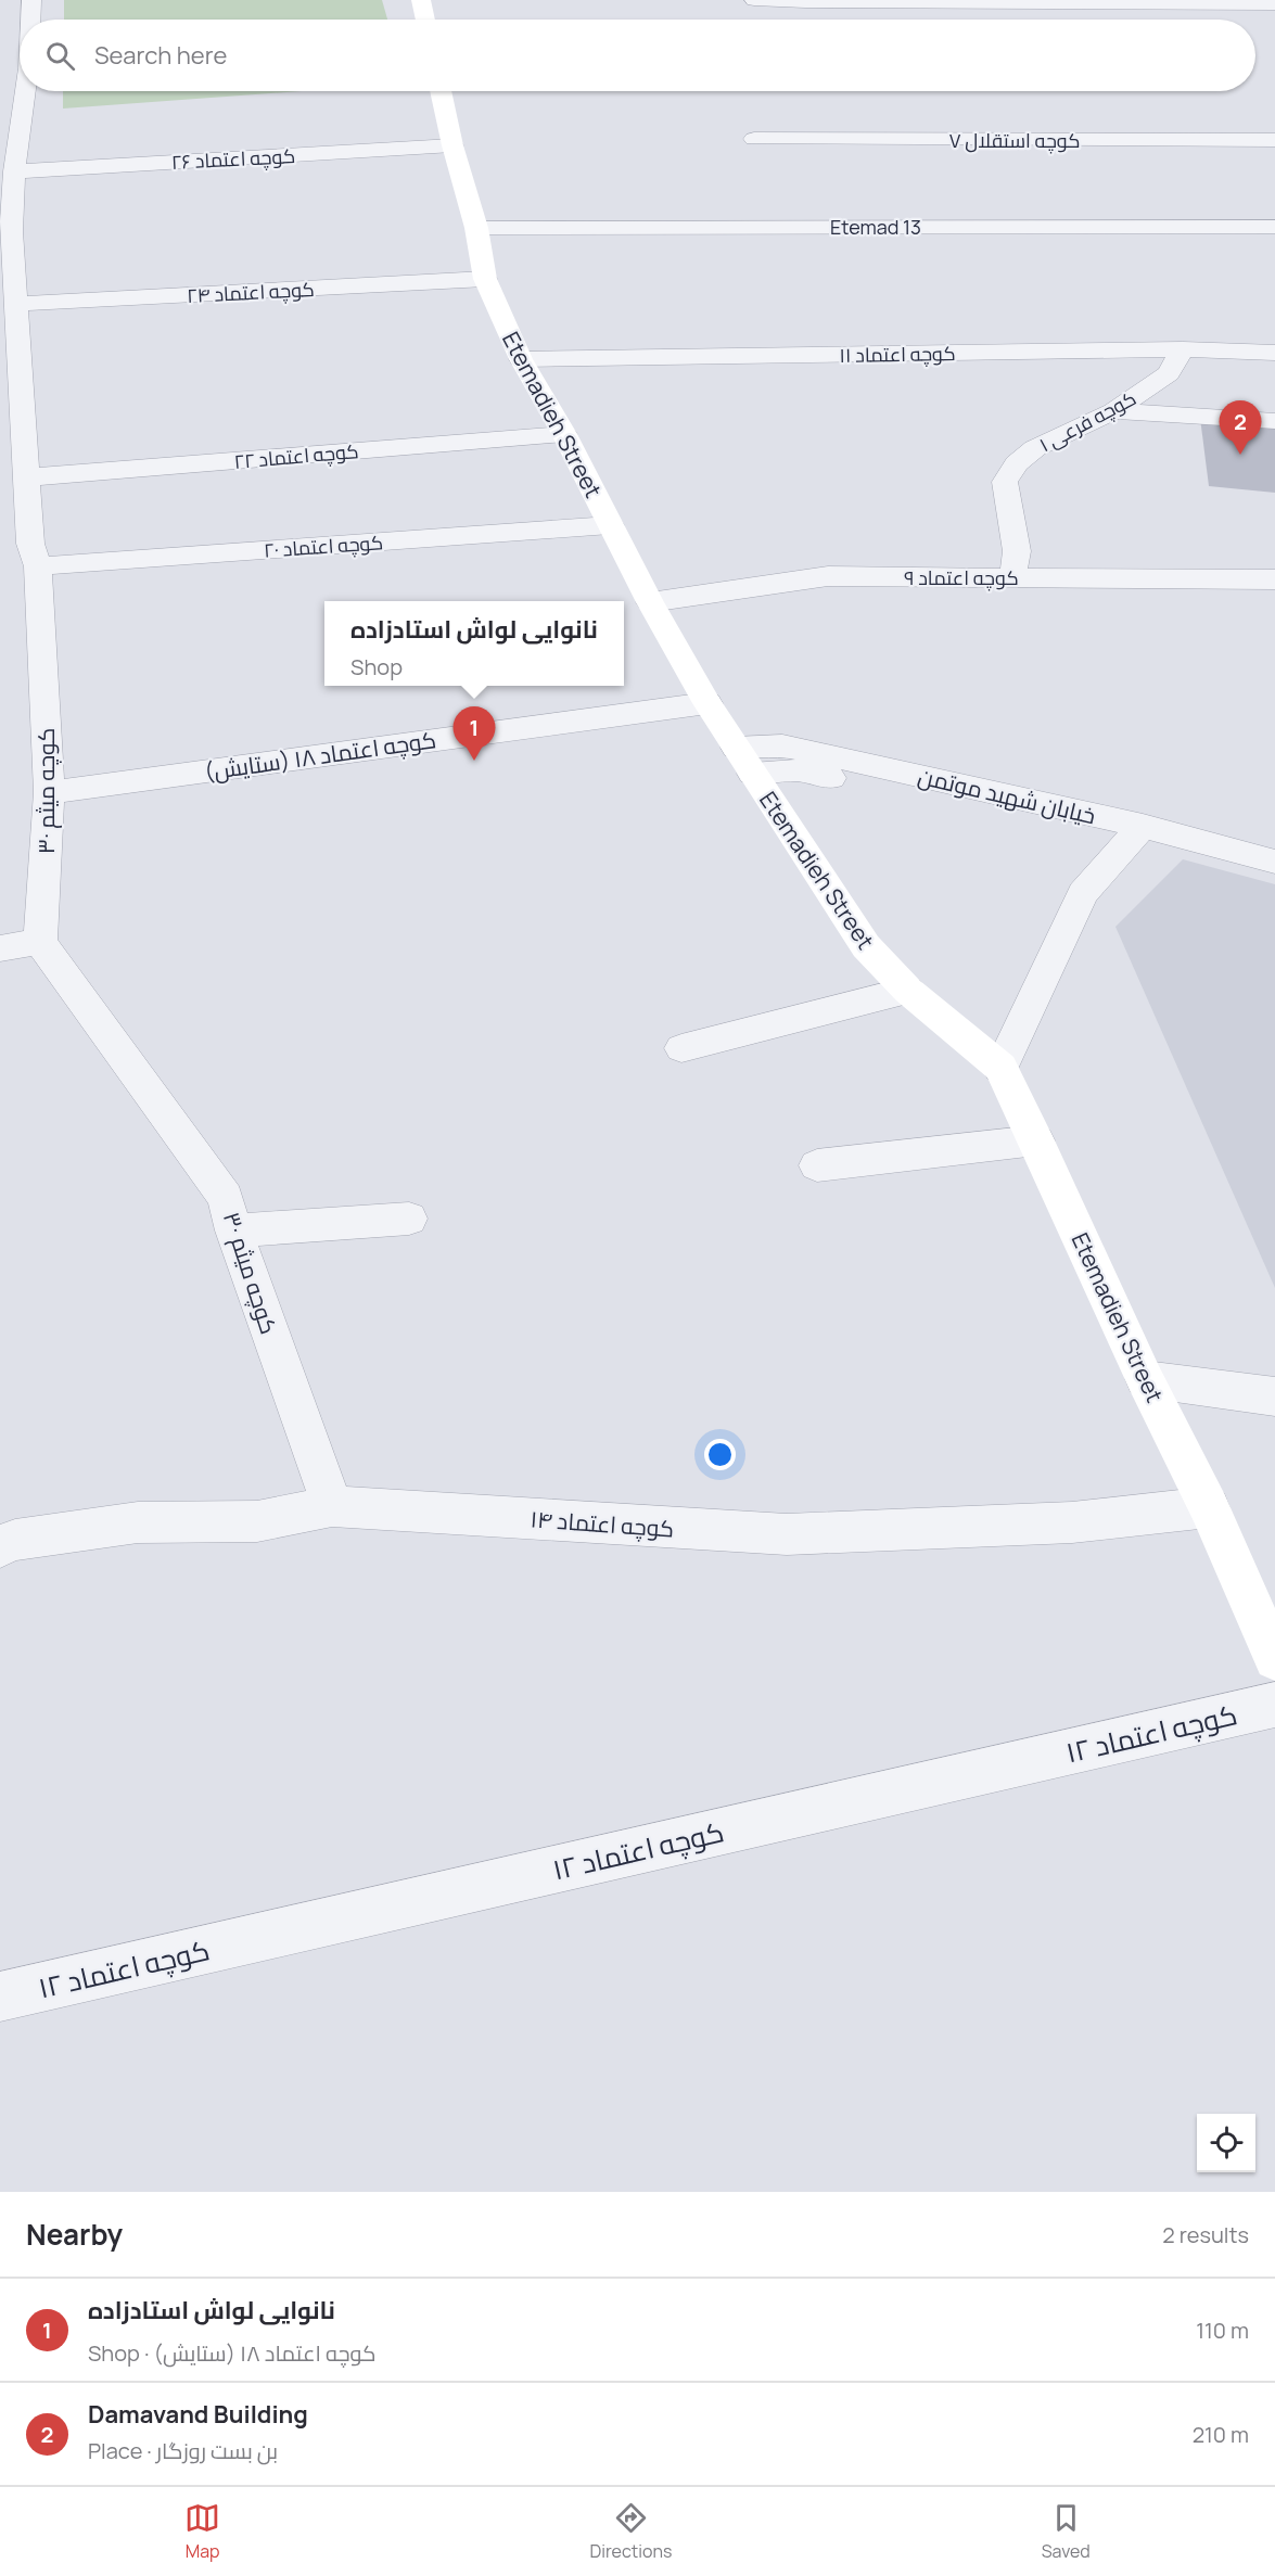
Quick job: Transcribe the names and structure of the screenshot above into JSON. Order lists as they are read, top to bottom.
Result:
{
  "streets": {
    "street": [
      "کوچه استقلال ۷",
      "کوچه اعتماد ۲۶",
      "Etemad 13",
      "کوچه اعتماد ۲۴",
      "کوچه اعتماد ۱۱",
      "Etemadieh Street",
      "کوچه فرعی ۱",
      "کوچه اعتماد ۲۲",
      "کوچه اعتماد ۲۰",
      "کوچه اعتماد ۹",
      "کوچه اعتماد ۱۸ (ستایش)",
      "کوچه میثم ۳۰",
      "خیابان شهید موتمن",
      "کوچه اعتماد ۱۴",
      "کوچه اعتماد ۱۲"
    ]
  },
  "crossings": [
    ["کوچه اعتماد ۲۶", "Etemadieh Street"],
    ["کوچه اعتماد ۲۶", "کوچه میثم ۳۰"],
    ["Etemad 13", "Etemadieh Street"],
    ["کوچه اعتماد ۲۴", "Etemadieh Street"],
    ["کوچه اعتماد ۲۴", "کوچه میثم ۳۰"],
    ["کوچه اعتماد ۱۱", "Etemadieh Street"],
    ["کوچه اعتماد ۱۱", "کوچه فرعی ۱"],
    ["Etemadieh Street", "کوچه اعتماد ۲۲"],
    ["Etemadieh Street", "کوچه اعتماد ۲۰"],
    ["Etemadieh Street", "کوچه اعتماد ۹"],
    ["Etemadieh Street", "کوچه اعتماد ۱۸ (ستایش)"],
    ["Etemadieh Street", "خیابان شهید موتمن"],
    ["Etemadieh Street", "کوچه اعتماد ۱۴"],
    ["کوچه فرعی ۱", "کوچه اعتماد ۹"],
    ["کوچه اعتماد ۲۲", "کوچه میثم ۳۰"],
    ["کوچه اعتماد ۲۰", "کوچه میثم ۳۰"],
    ["کوچه اعتماد ۱۸ (ستایش)", "کوچه میثم ۳۰"],
    ["کوچه میثم ۳۰", "کوچه اعتماد ۱۴"]
  ],
  "page": {
    "search": "Search here",
    "pins": ["2", "1"],
    "popup": ["نانوایی لواش استادزاده", "Shop"],
    "heading": ["Nearby", "2 results"],
    "list": [
      {
        "mark": "1",
        "name": "نانوایی لواش استادزاده",
        "note": "Shop · کوچه اعتماد ۱۸ (ستایش)",
        "value": "110 m"
      },
      {
        "mark": "2",
        "name": "Damavand Building",
        "note": "Place · بن بست روزگار",
        "value": "210 m"
      }
    ],
    "nav": ["Map", "Directions", "Saved"]
  }
}
